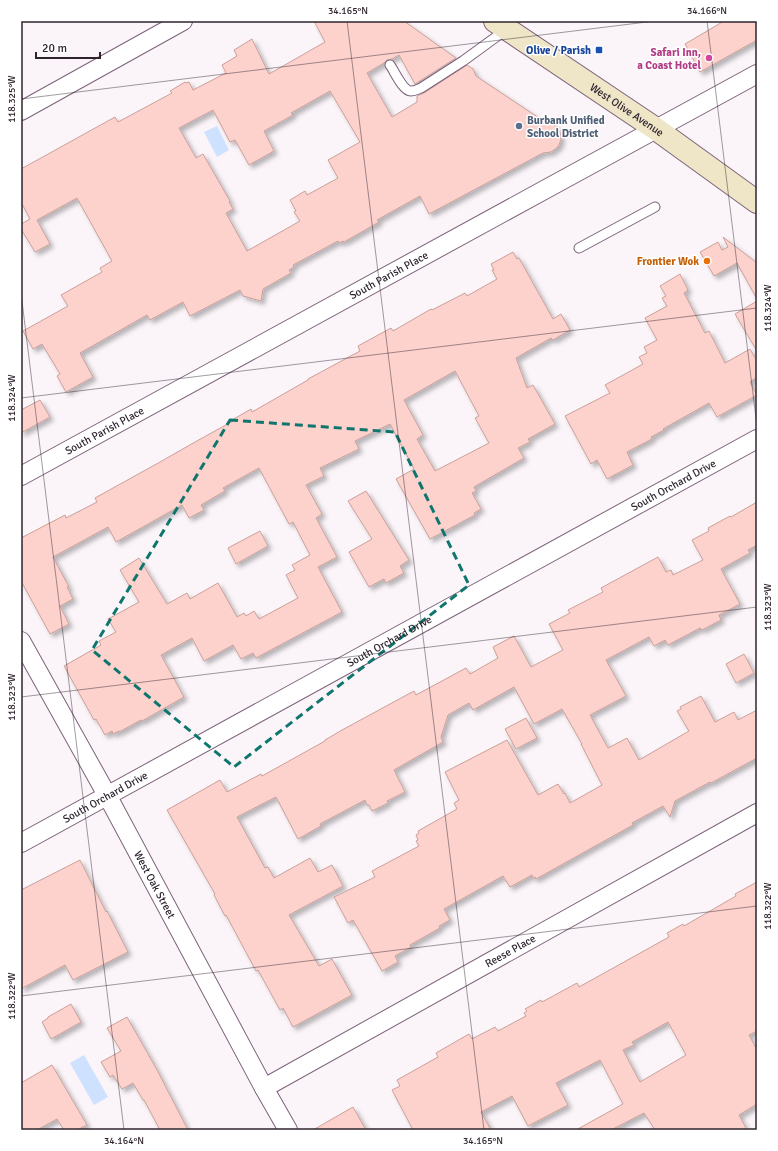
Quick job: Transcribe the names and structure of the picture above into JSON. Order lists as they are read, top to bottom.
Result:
{
  "streets": {
    "main road": ["West Olive Avenue"],
    "street": [
      "South Parish Place",
      "South Orchard Drive",
      "West Oak Street",
      "Reese Place"
    ]
  },
  "crossings": [
    ["West Olive Avenue", "South Parish Place"],
    ["South Orchard Drive", "West Oak Street"],
    ["West Oak Street", "Reese Place"]
  ],
  "places": {
    "transit": ["Olive / Parish"],
    "other": ["Safari Inn, a Coast Hotel", "Burbank Unified School District", "Frontier Wok"]
  },
  "scale_bar": "20 m",
  "coordinates": [
    "34.165°N",
    "34.166°N",
    "118.325°W",
    "118.324°W",
    "118.323°W",
    "118.322°W",
    "34.164°N"
  ]
}
